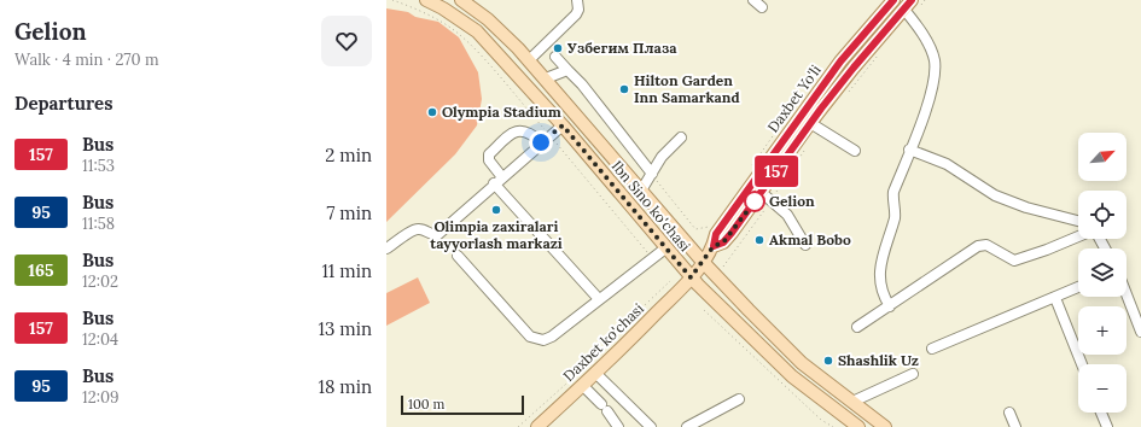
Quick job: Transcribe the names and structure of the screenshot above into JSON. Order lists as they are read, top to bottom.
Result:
{
  "streets": {
    "main road": ["Daxbet Yo'li", "Ibn Sino ko'chasi", "Daxbet ko'chasi"]
  },
  "crossings": [
    ["Daxbet Yo'li", "Ibn Sino ko'chasi"],
    ["Daxbet Yo'li", "Daxbet ko'chasi"],
    ["Ibn Sino ko'chasi", "Daxbet ko'chasi"]
  ],
  "places": [
    "Узбегим Плаза",
    "Hilton Garden Inn Samarkand",
    "Olympia Stadium",
    "Gelion",
    "Olimpia zaxiralari tayyorlash markazi",
    "Akmal Bobo",
    "Shashlik Uz"
  ],
  "lines": ["bus line 157"],
  "scale_bar": "100 m",
  "north": "top right",
  "page": {
    "heading": [
      ["Gelion", "Walk · 4 min · 270 m"],
      "Departures"
    ],
    "on_map": "157",
    "list": [
      {
        "mark": "157",
        "name": "Bus",
        "note": "11:53",
        "value": "2 min"
      },
      {
        "mark": "95",
        "name": "Bus",
        "note": "11:58",
        "value": "7 min"
      },
      {
        "mark": "165",
        "name": "Bus",
        "note": "12:02",
        "value": "11 min"
      },
      {
        "mark": "157",
        "name": "Bus",
        "note": "12:04",
        "value": "13 min"
      },
      {
        "mark": "95",
        "name": "Bus",
        "note": "12:09",
        "value": "18 min"
      }
    ],
    "map_buttons": ["+", "−"],
    "scale": "100 m"
  }
}
